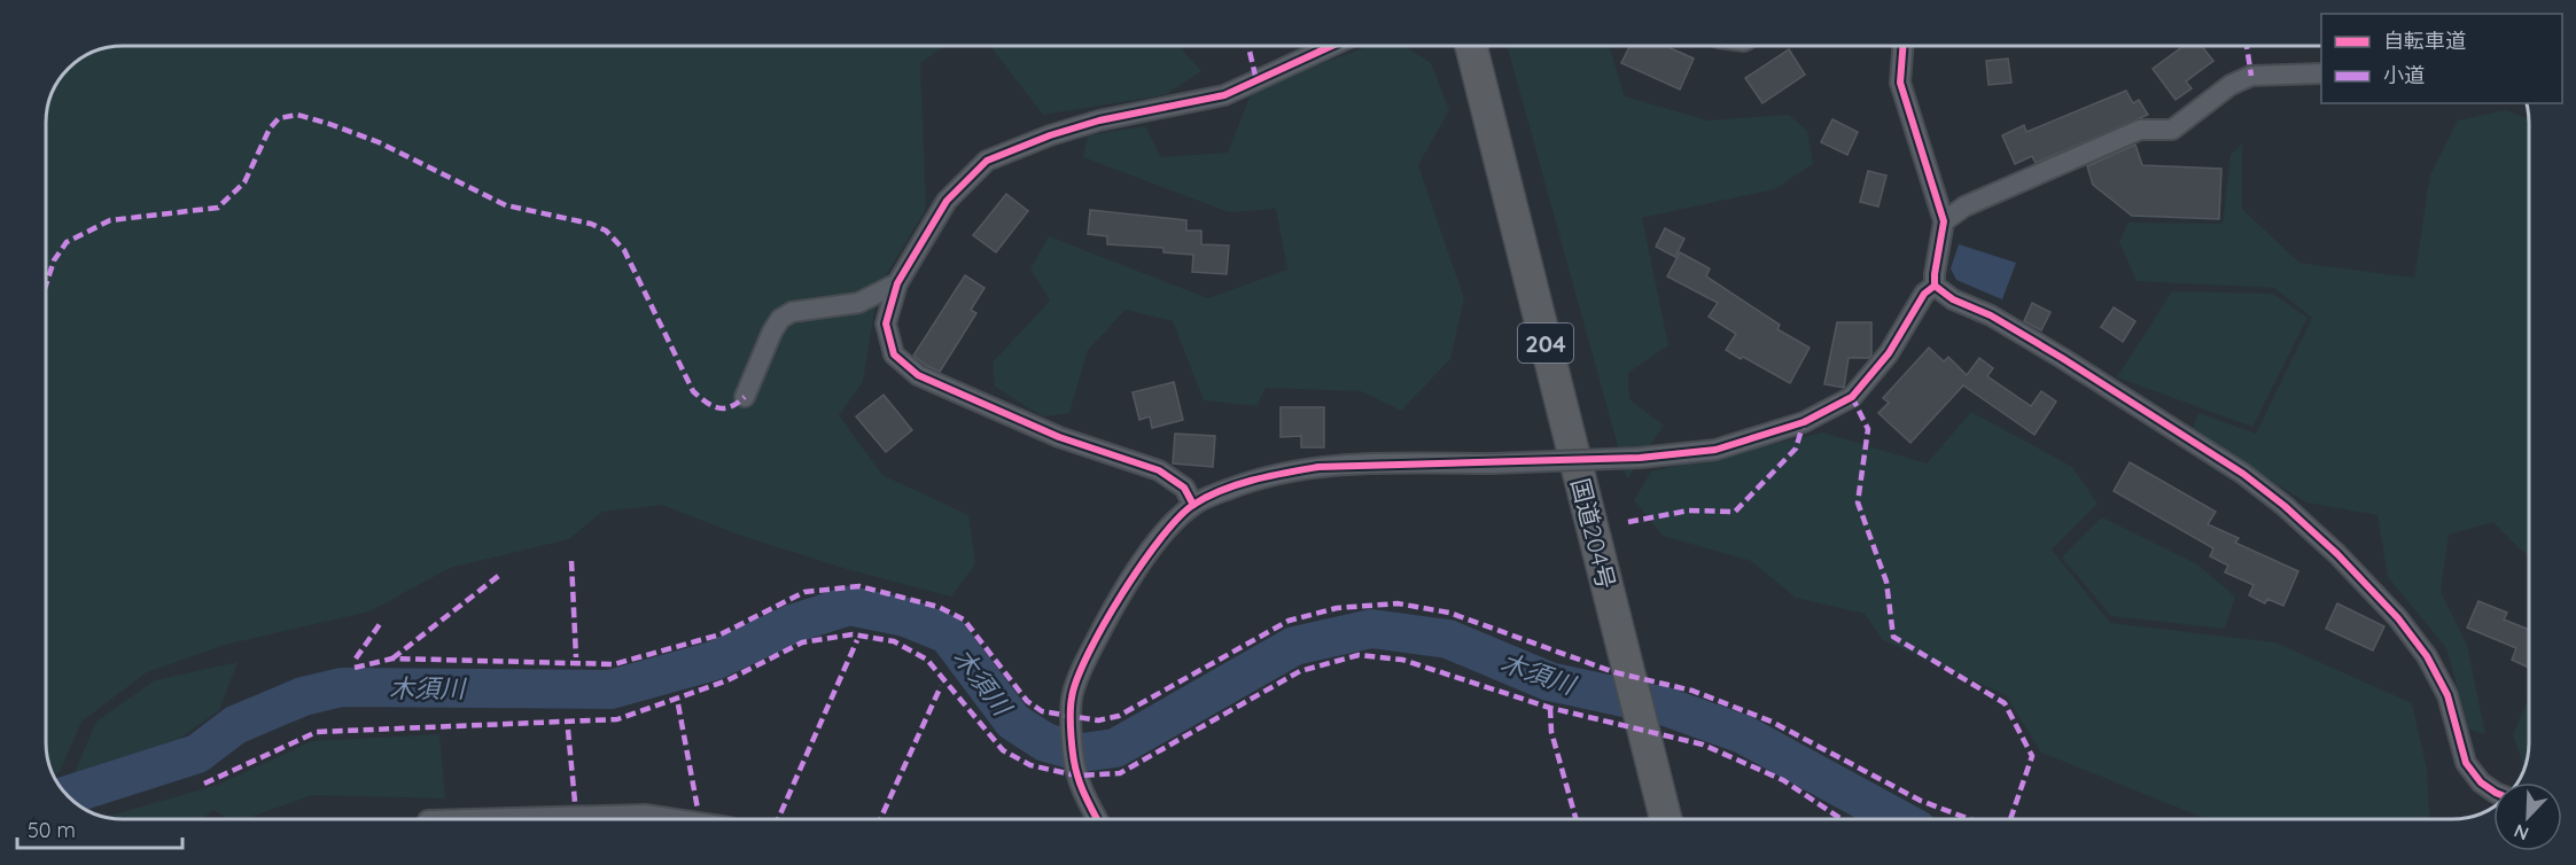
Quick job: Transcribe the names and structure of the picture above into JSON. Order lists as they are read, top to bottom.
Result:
{
  "streets": {
    "highway": ["204", "国道204号"]
  },
  "water": ["木須川"],
  "legend": ["自転車道", "小道"],
  "scale_bar": "50 m",
  "north": "bottom left"
}
